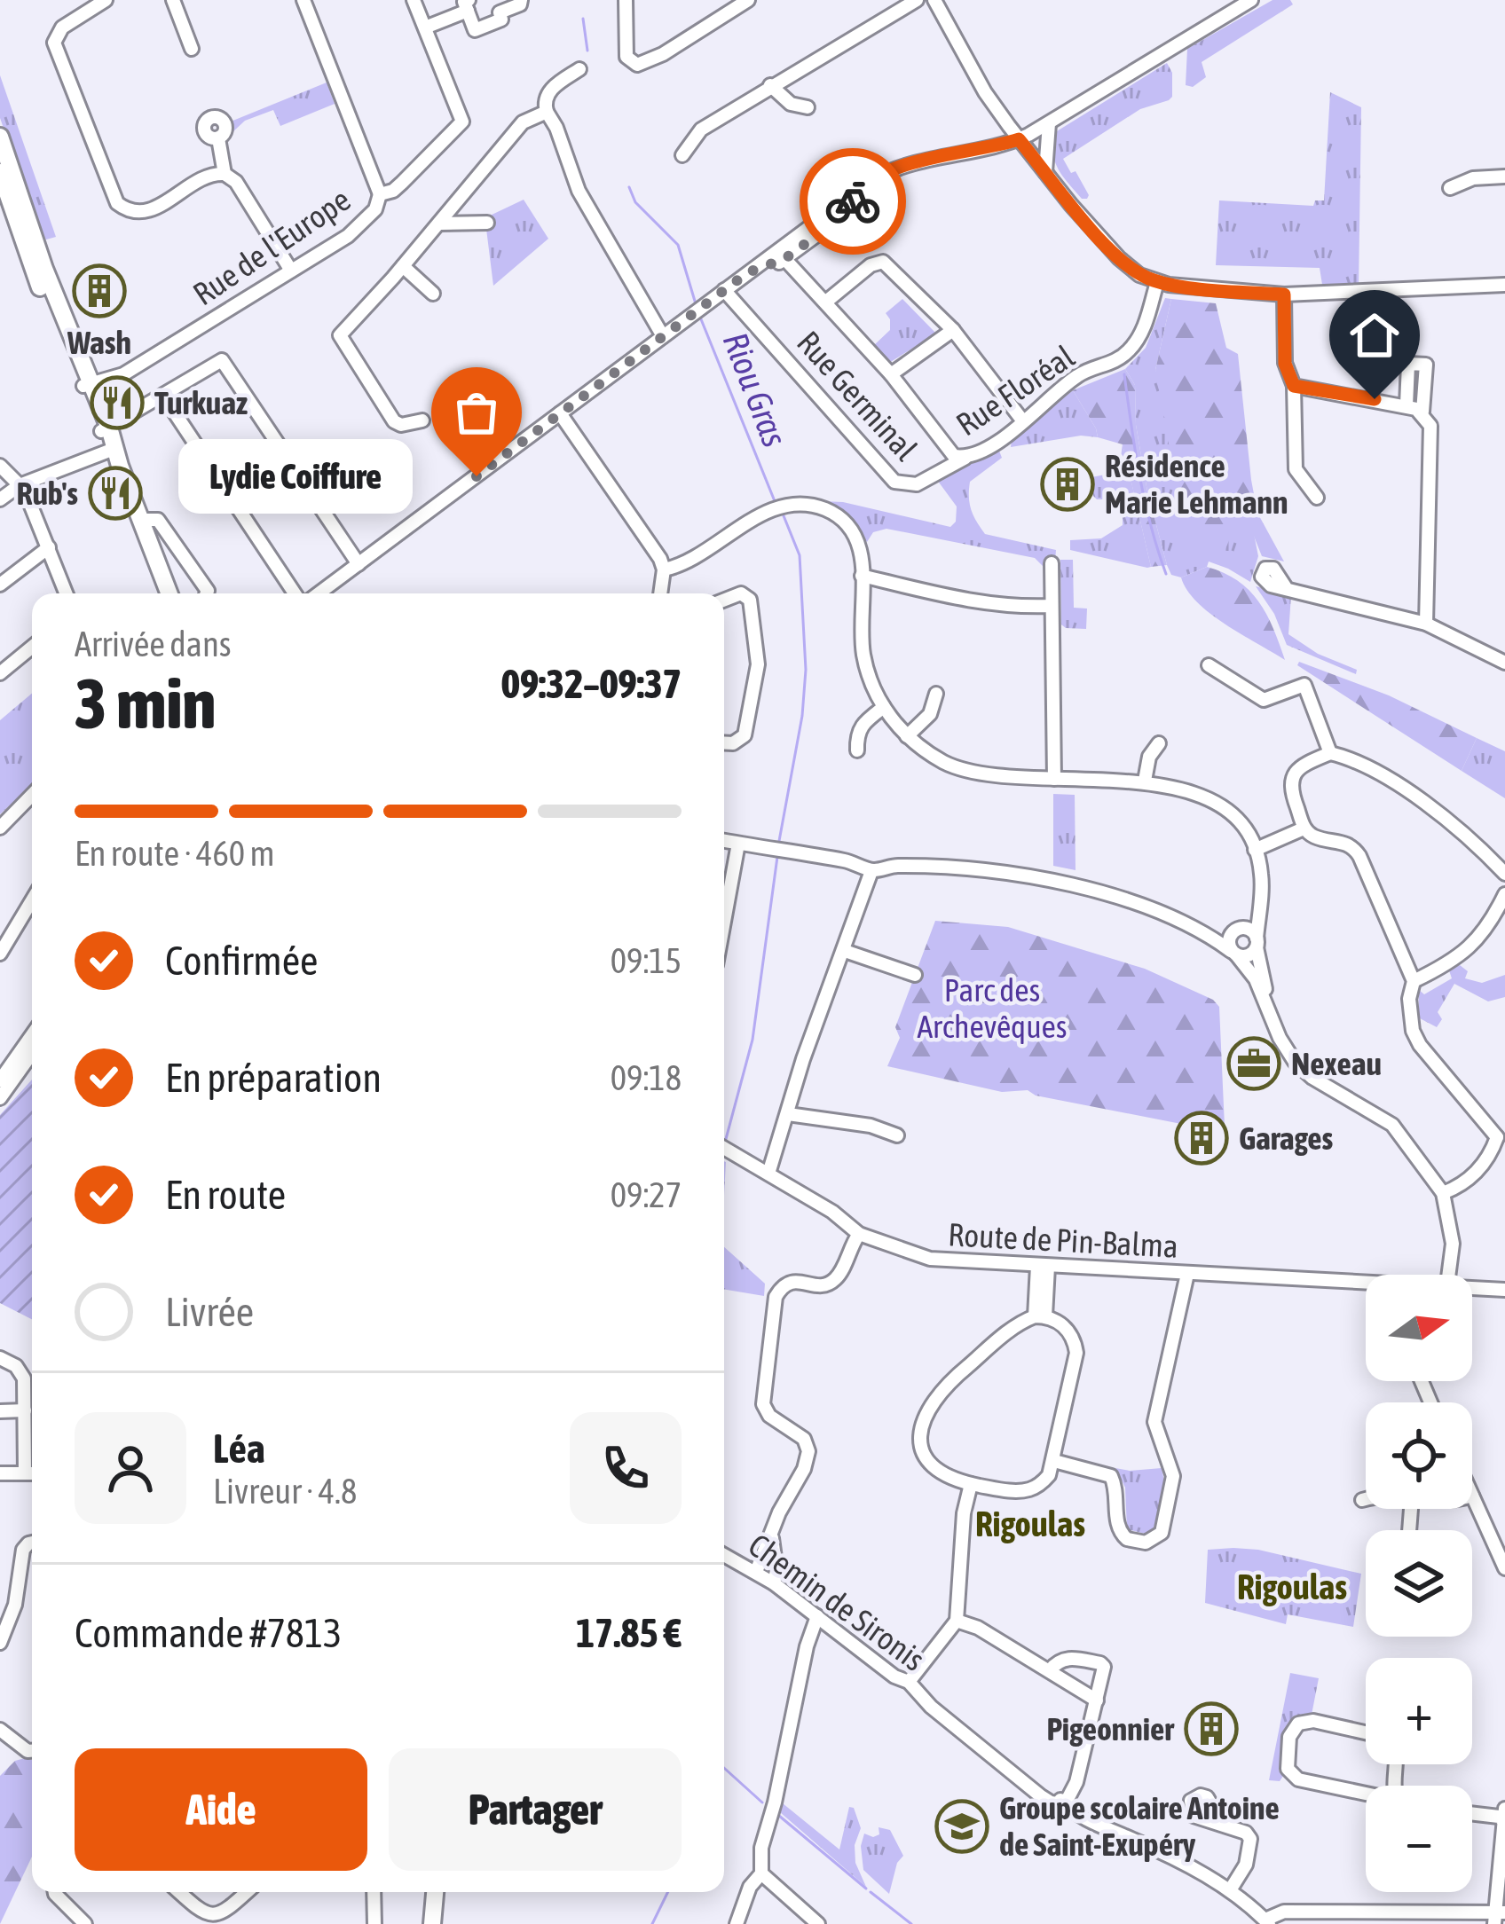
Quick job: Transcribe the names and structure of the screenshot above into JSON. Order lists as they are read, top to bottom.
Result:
{
  "streets": {
    "street": [
      "Rue de l'Europe",
      "Rue Floréal",
      "Rue Germinal",
      "Route de Pin-Balma",
      "Chemin de Sironis"
    ]
  },
  "crossings": [
    ["Rue Floréal", "Rue Germinal"]
  ],
  "districts": ["Rigoulas", "Rigoulas"],
  "water": ["Riou Gras"],
  "parks": ["Parc des Archevêques"],
  "places": {
    "building": [
      "Wash",
      "Résidence Marie Lehmann",
      "Garages",
      "Pigeonnier"
    ],
    "restaurant": ["Turkuaz", "Rub's"],
    "other": ["Lydie Coiffure"],
    "office": ["Nexeau"],
    "school or university": ["Groupe scolaire Antoine de Saint-Exupéry"]
  },
  "north": "right",
  "page": {
    "bubble": "Lydie Coiffure",
    "heading": ["3 min", "Arrivée dans", "09:32–09:37"],
    "panel": [
      "Léa",
      "Livreur · 4.8",
      "Commande #7813",
      "17.85 €"
    ],
    "bar": "En route · 460 m",
    "list": [
      ["Confirmée", "09:15"],
      ["En préparation", "09:18"],
      ["En route", "09:27"],
      "Livrée"
    ],
    "map_buttons": ["+", "−"],
    "buttons": ["Aide", "Partager"]
  }
}
